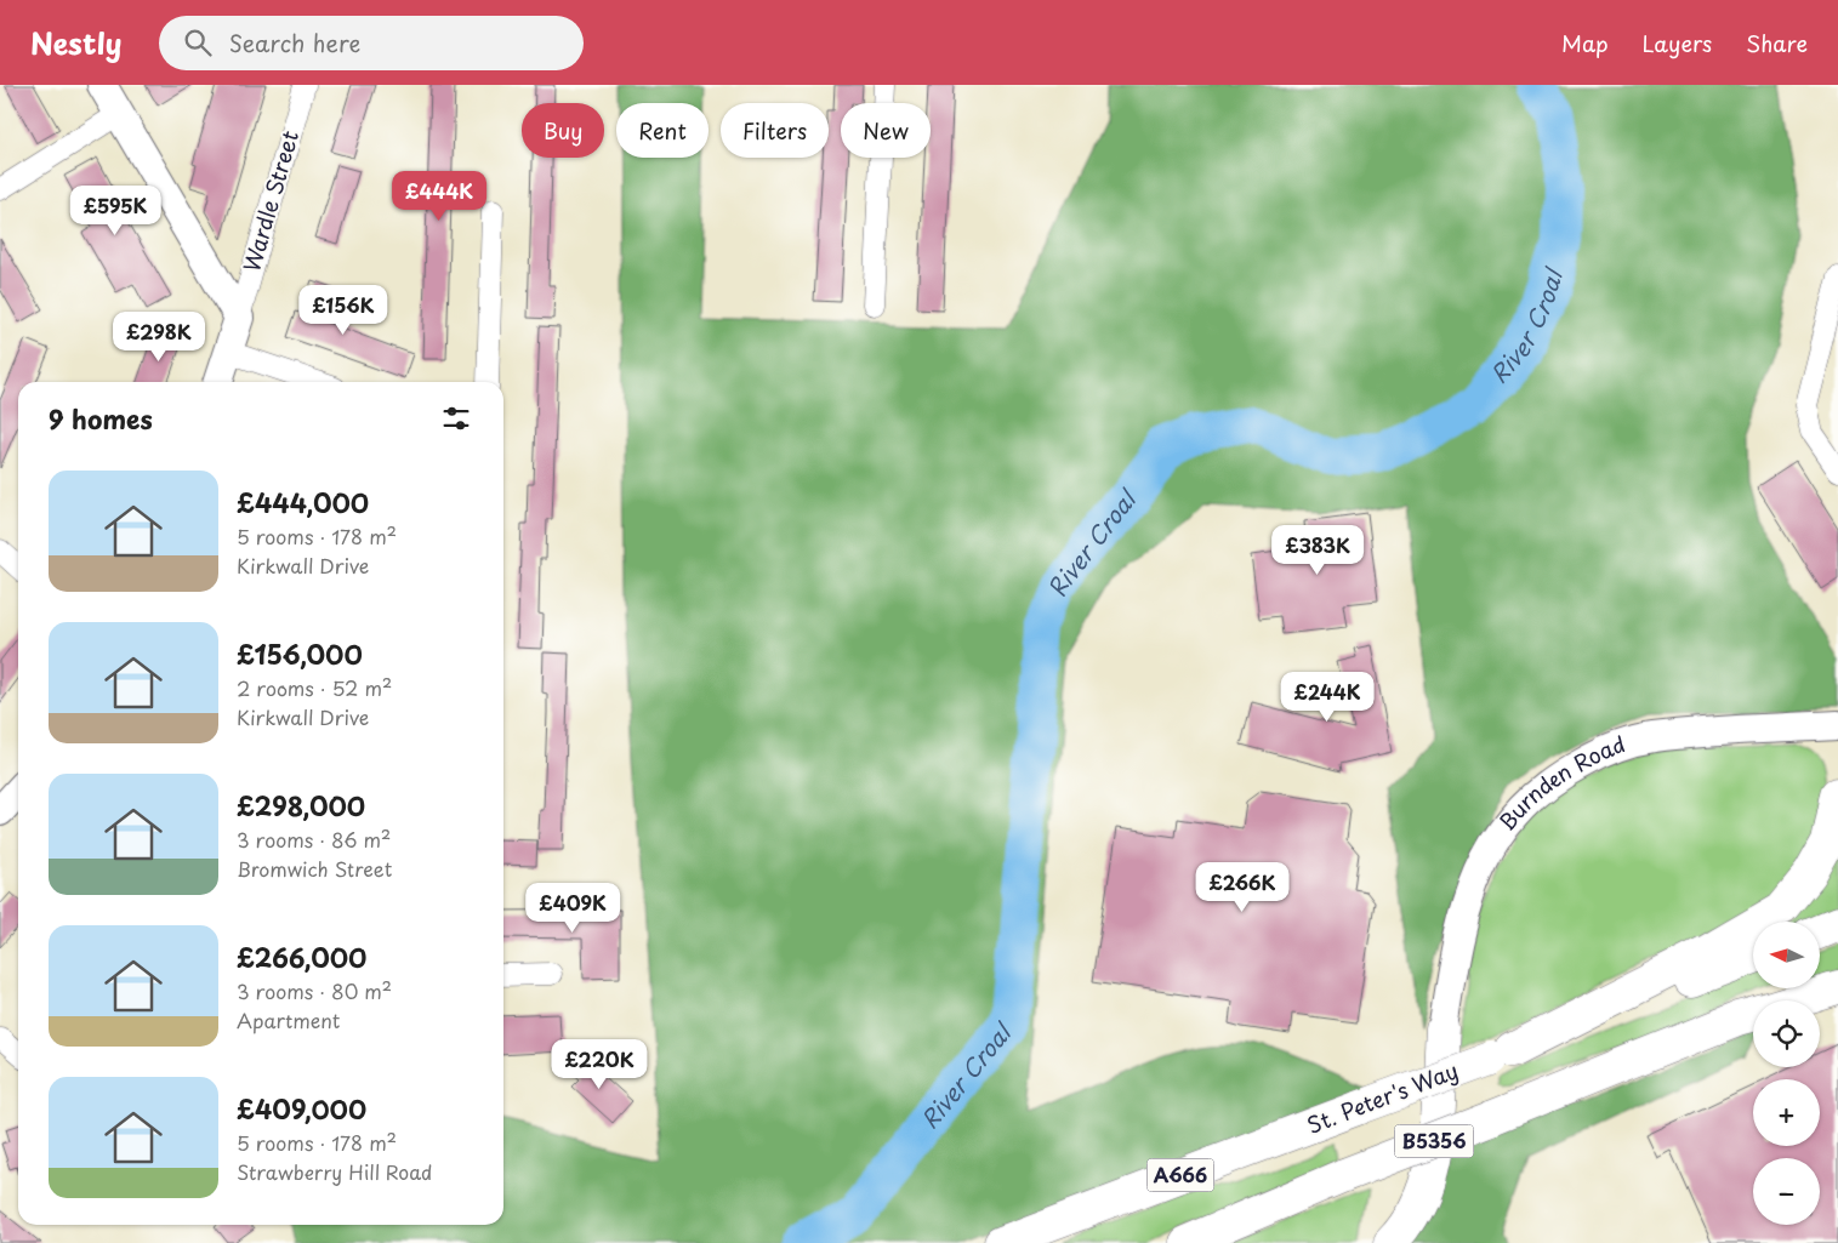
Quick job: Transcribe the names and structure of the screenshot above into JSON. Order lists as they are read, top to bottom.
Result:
{
  "streets": {
    "highway": ["St. Peter's Way", "B5356", "A666"],
    "main road": ["Burnden Road"],
    "street": ["Wardle Street"]
  },
  "crossings": [
    ["Burnden Road", "B5356"]
  ],
  "water": ["River Croal"],
  "north": "left",
  "page": {
    "header": "Nestly",
    "search": "Search here",
    "nav": ["Map", "Layers", "Share"],
    "chip": [
      "Buy",
      "Rent",
      "Filters",
      "New"
    ],
    "price": [
      "£444K",
      "£595K",
      "£156K",
      "£298K",
      "£383K",
      "£244K",
      "£266K",
      "£409K",
      "£220K"
    ],
    "heading": "9 homes",
    "list": [
      {
        "name": "£444,000",
        "note": "5 rooms · 178 m² · Kirkwall Drive"
      },
      {
        "name": "£156,000",
        "note": "2 rooms · 52 m² · Kirkwall Drive"
      },
      {
        "name": "£298,000",
        "note": "3 rooms · 86 m² · Bromwich Street"
      },
      {
        "name": "£266,000",
        "note": "3 rooms · 80 m² · Apartment"
      },
      {
        "name": "£409,000",
        "note": "5 rooms · 178 m² · Strawberry Hill Road"
      }
    ],
    "map_buttons": ["+", "−"]
  }
}
